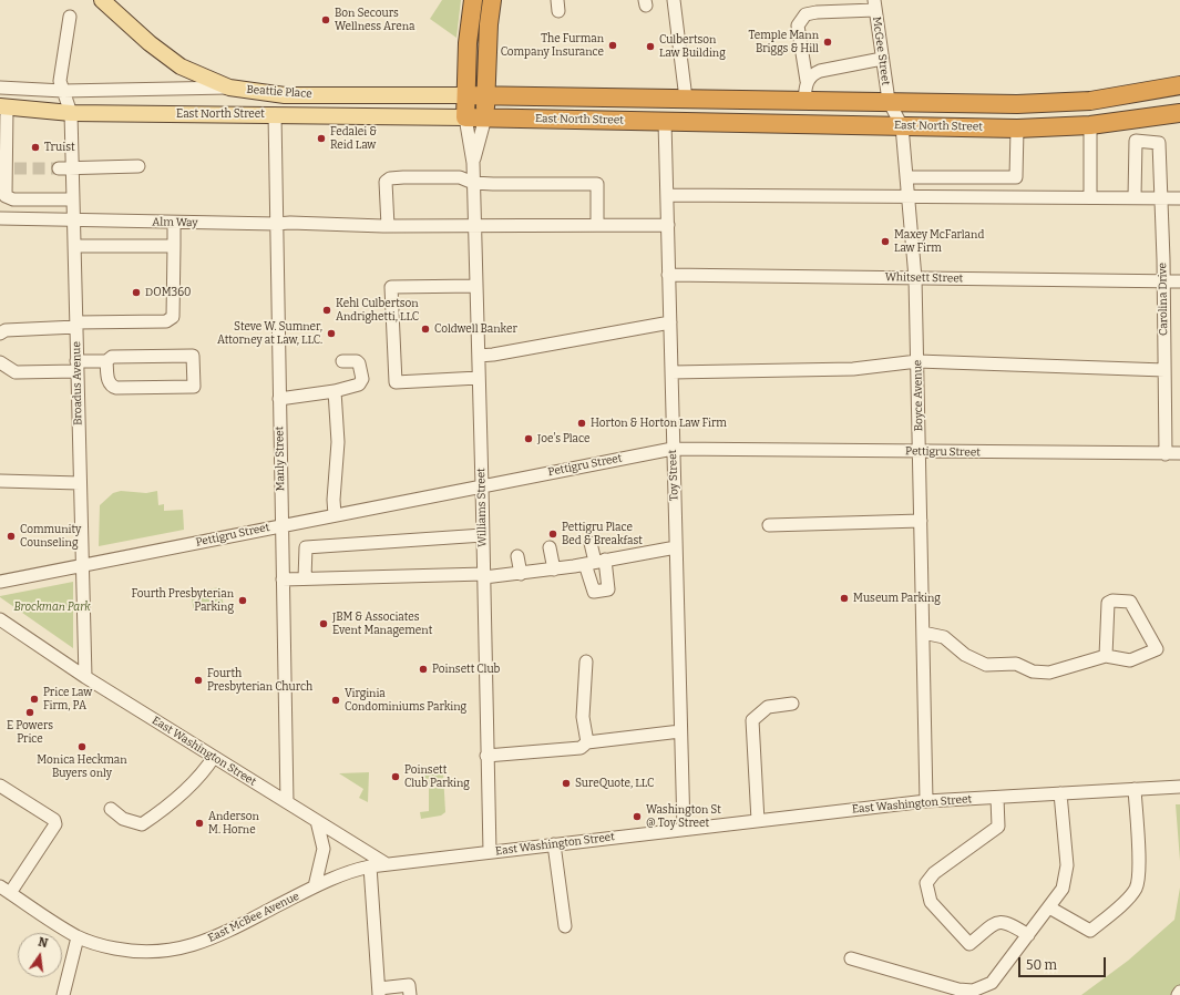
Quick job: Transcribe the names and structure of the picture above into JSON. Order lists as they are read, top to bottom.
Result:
{
  "streets": {
    "highway": ["Beattie Place", "East North Street"],
    "street": [
      "McGee Street",
      "Alm Way",
      "Whitsett Street",
      "Carolina Drive",
      "Broadus Avenue",
      "Boyce Avenue",
      "Pettigru Street",
      "Manly Street",
      "Toy Street",
      "Williams Street",
      "East Washington Street",
      "East McBee Avenue"
    ]
  },
  "crossings": [
    ["McGee Street", "East North Street"],
    ["McGee Street", "Boyce Avenue"],
    ["Beattie Place", "East North Street"],
    ["East North Street", "Broadus Avenue"],
    ["East North Street", "Boyce Avenue"],
    ["East North Street", "Manly Street"],
    ["East North Street", "Toy Street"],
    ["East North Street", "Williams Street"],
    ["Alm Way", "Broadus Avenue"],
    ["Alm Way", "Manly Street"],
    ["Alm Way", "Toy Street"],
    ["Alm Way", "Williams Street"],
    ["Whitsett Street", "Carolina Drive"],
    ["Whitsett Street", "Boyce Avenue"],
    ["Whitsett Street", "Toy Street"],
    ["Carolina Drive", "Pettigru Street"],
    ["Broadus Avenue", "Pettigru Street"],
    ["Broadus Avenue", "East Washington Street"],
    ["Boyce Avenue", "Pettigru Street"],
    ["Boyce Avenue", "East Washington Street"],
    ["Pettigru Street", "Manly Street"],
    ["Pettigru Street", "Toy Street"],
    ["Pettigru Street", "Williams Street"],
    ["Manly Street", "East Washington Street"],
    ["Toy Street", "East Washington Street"],
    ["Williams Street", "East Washington Street"],
    ["East Washington Street", "East McBee Avenue"]
  ],
  "parks": ["Brockman Park"],
  "places": [
    "Bon Secours Wellness Arena",
    "Temple Mann Briggs & Hill",
    "The Furman Company Insurance",
    "Culbertson Law Building",
    "Fedalei & Reid Law",
    "Truist",
    "Maxey McFarland Law Firm",
    "DOM360",
    "Kehl Culbertson Andrighetti, LLC",
    "Coldwell Banker",
    "Steve W. Sumner, Attorney at Law, LLC.",
    "Horton & Horton Law Firm",
    "Joe's Place",
    "Pettigru Place Bed & Breakfast",
    "Community Counseling",
    "Museum Parking",
    "Fourth Presbyterian Parking",
    "JBM & Associates Event Management",
    "Poinsett Club",
    "Fourth Presbyterian Church",
    "Price Law Firm, PA",
    "Virginia Condominiums Parking",
    "E Powers Price",
    "Monica Heckman Buyers only",
    "Poinsett Club Parking",
    "SureQuote, LLC",
    "Washington St @ Toy Street",
    "Anderson M. Horne"
  ],
  "scale_bar": "50 m",
  "north": "top"
}
